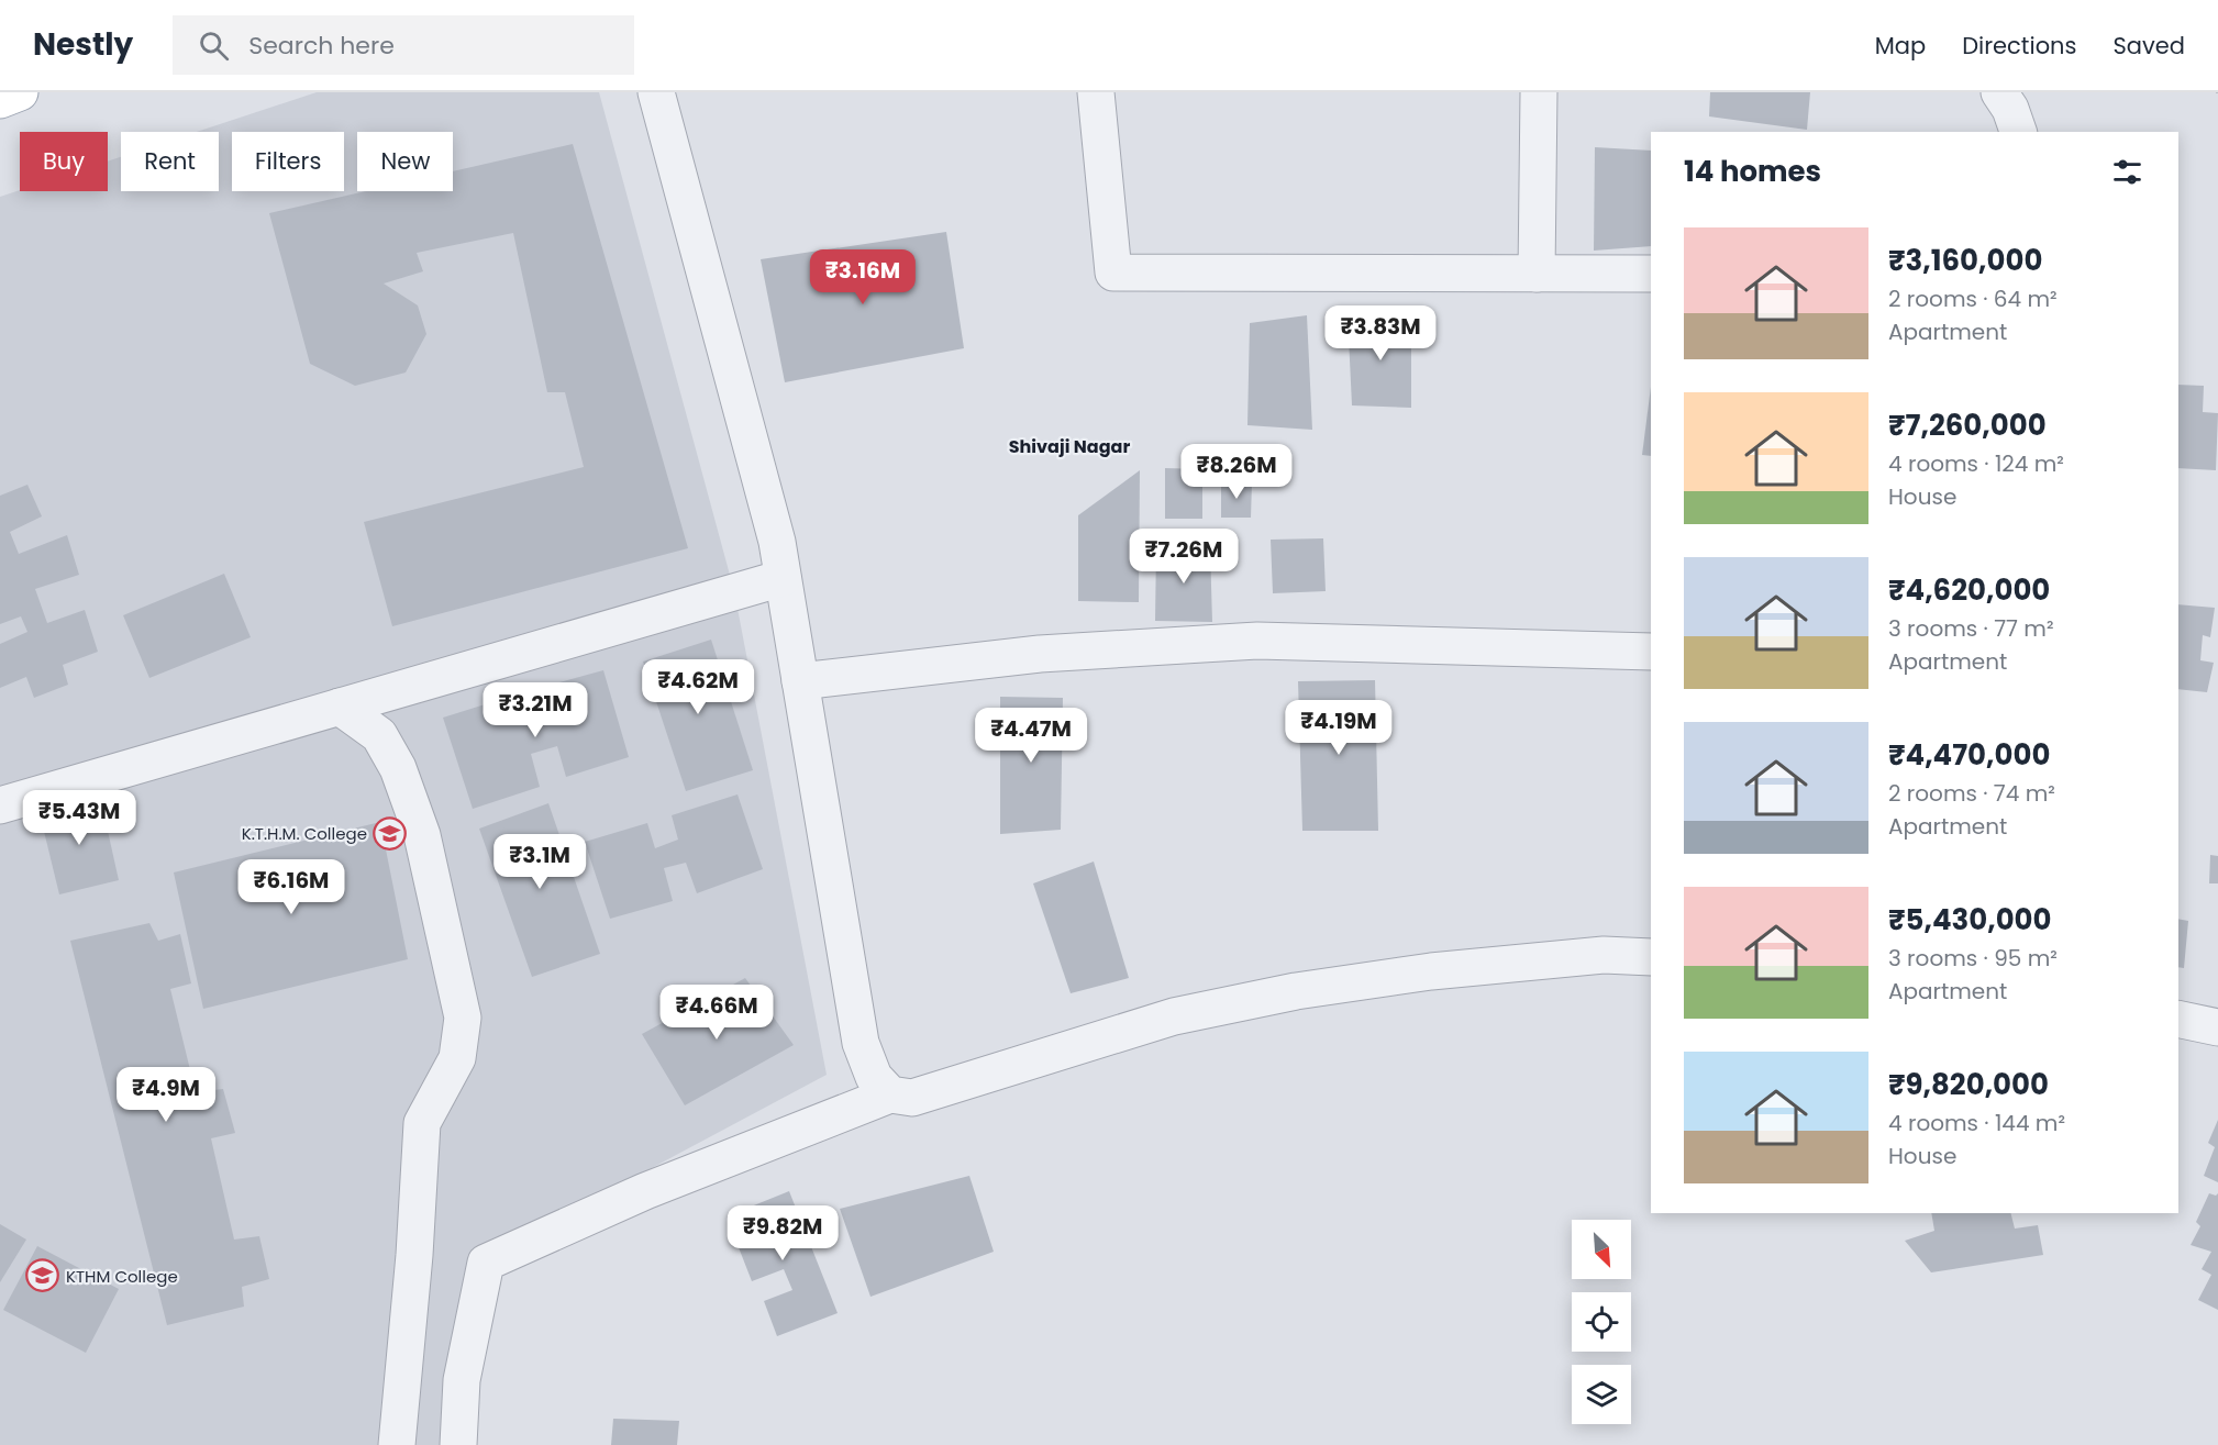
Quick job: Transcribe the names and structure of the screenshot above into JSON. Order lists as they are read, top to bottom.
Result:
{
  "districts": ["Shivaji Nagar"],
  "places": {
    "school or university": ["K.T.H.M. College", "KTHM College"]
  },
  "north": "bottom right",
  "page": {
    "header": "Nestly",
    "search": "Search here",
    "nav": ["Map", "Directions", "Saved"],
    "chip": [
      "Buy",
      "Rent",
      "Filters",
      "New"
    ],
    "heading": "14 homes",
    "list": [
      {
        "name": "₹3,160,000",
        "note": "2 rooms · 64 m² · Apartment"
      },
      {
        "name": "₹7,260,000",
        "note": "4 rooms · 124 m² · House"
      },
      {
        "name": "₹4,620,000",
        "note": "3 rooms · 77 m² · Apartment"
      },
      {
        "name": "₹4,470,000",
        "note": "2 rooms · 74 m² · Apartment"
      },
      {
        "name": "₹5,430,000",
        "note": "3 rooms · 95 m² · Apartment"
      },
      {
        "name": "₹9,820,000",
        "note": "4 rooms · 144 m² · House"
      }
    ],
    "price": [
      "₹3.16M",
      "₹3.83M",
      "₹8.26M",
      "₹7.26M",
      "₹4.62M",
      "₹3.21M",
      "₹4.19M",
      "₹4.47M",
      "₹5.43M",
      "₹3.1M",
      "₹6.16M",
      "₹4.66M",
      "₹4.9M",
      "₹9.82M"
    ]
  }
}
